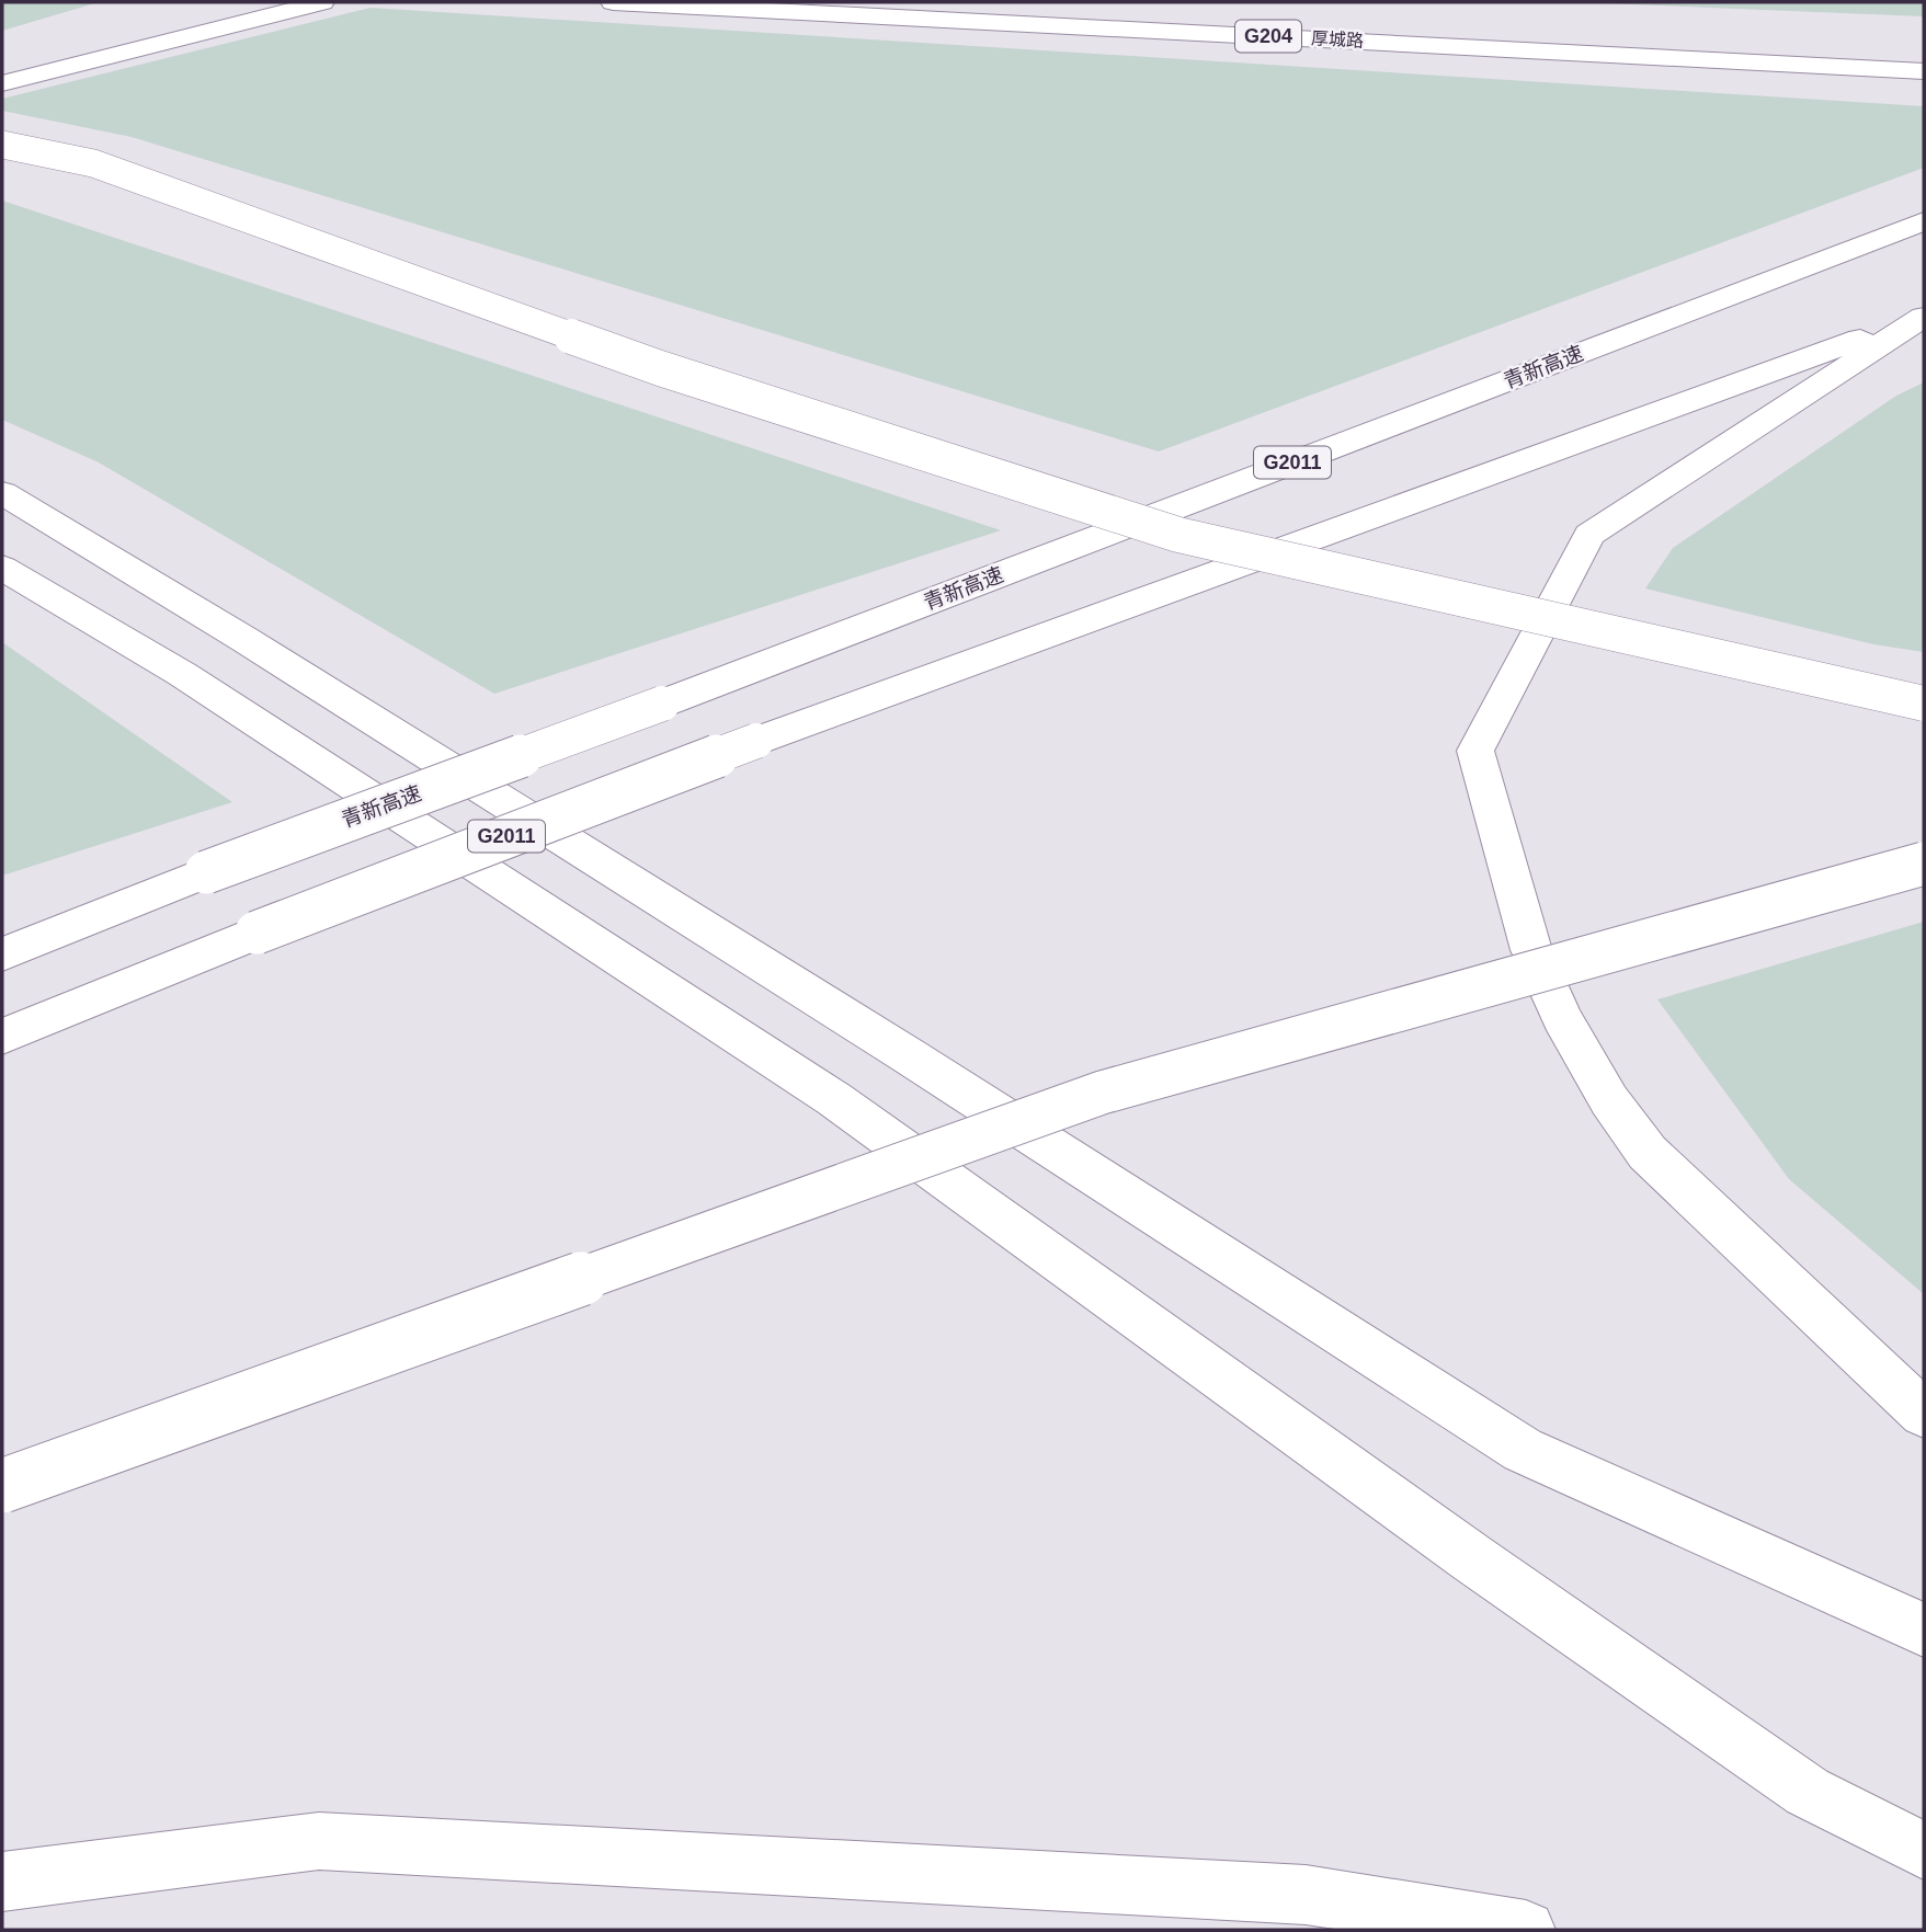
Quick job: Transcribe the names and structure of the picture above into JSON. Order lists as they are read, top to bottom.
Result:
{
  "streets": {
    "highway": [
      "G204",
      "厚城路",
      "青新高速",
      "G2011"
    ]
  }
}
